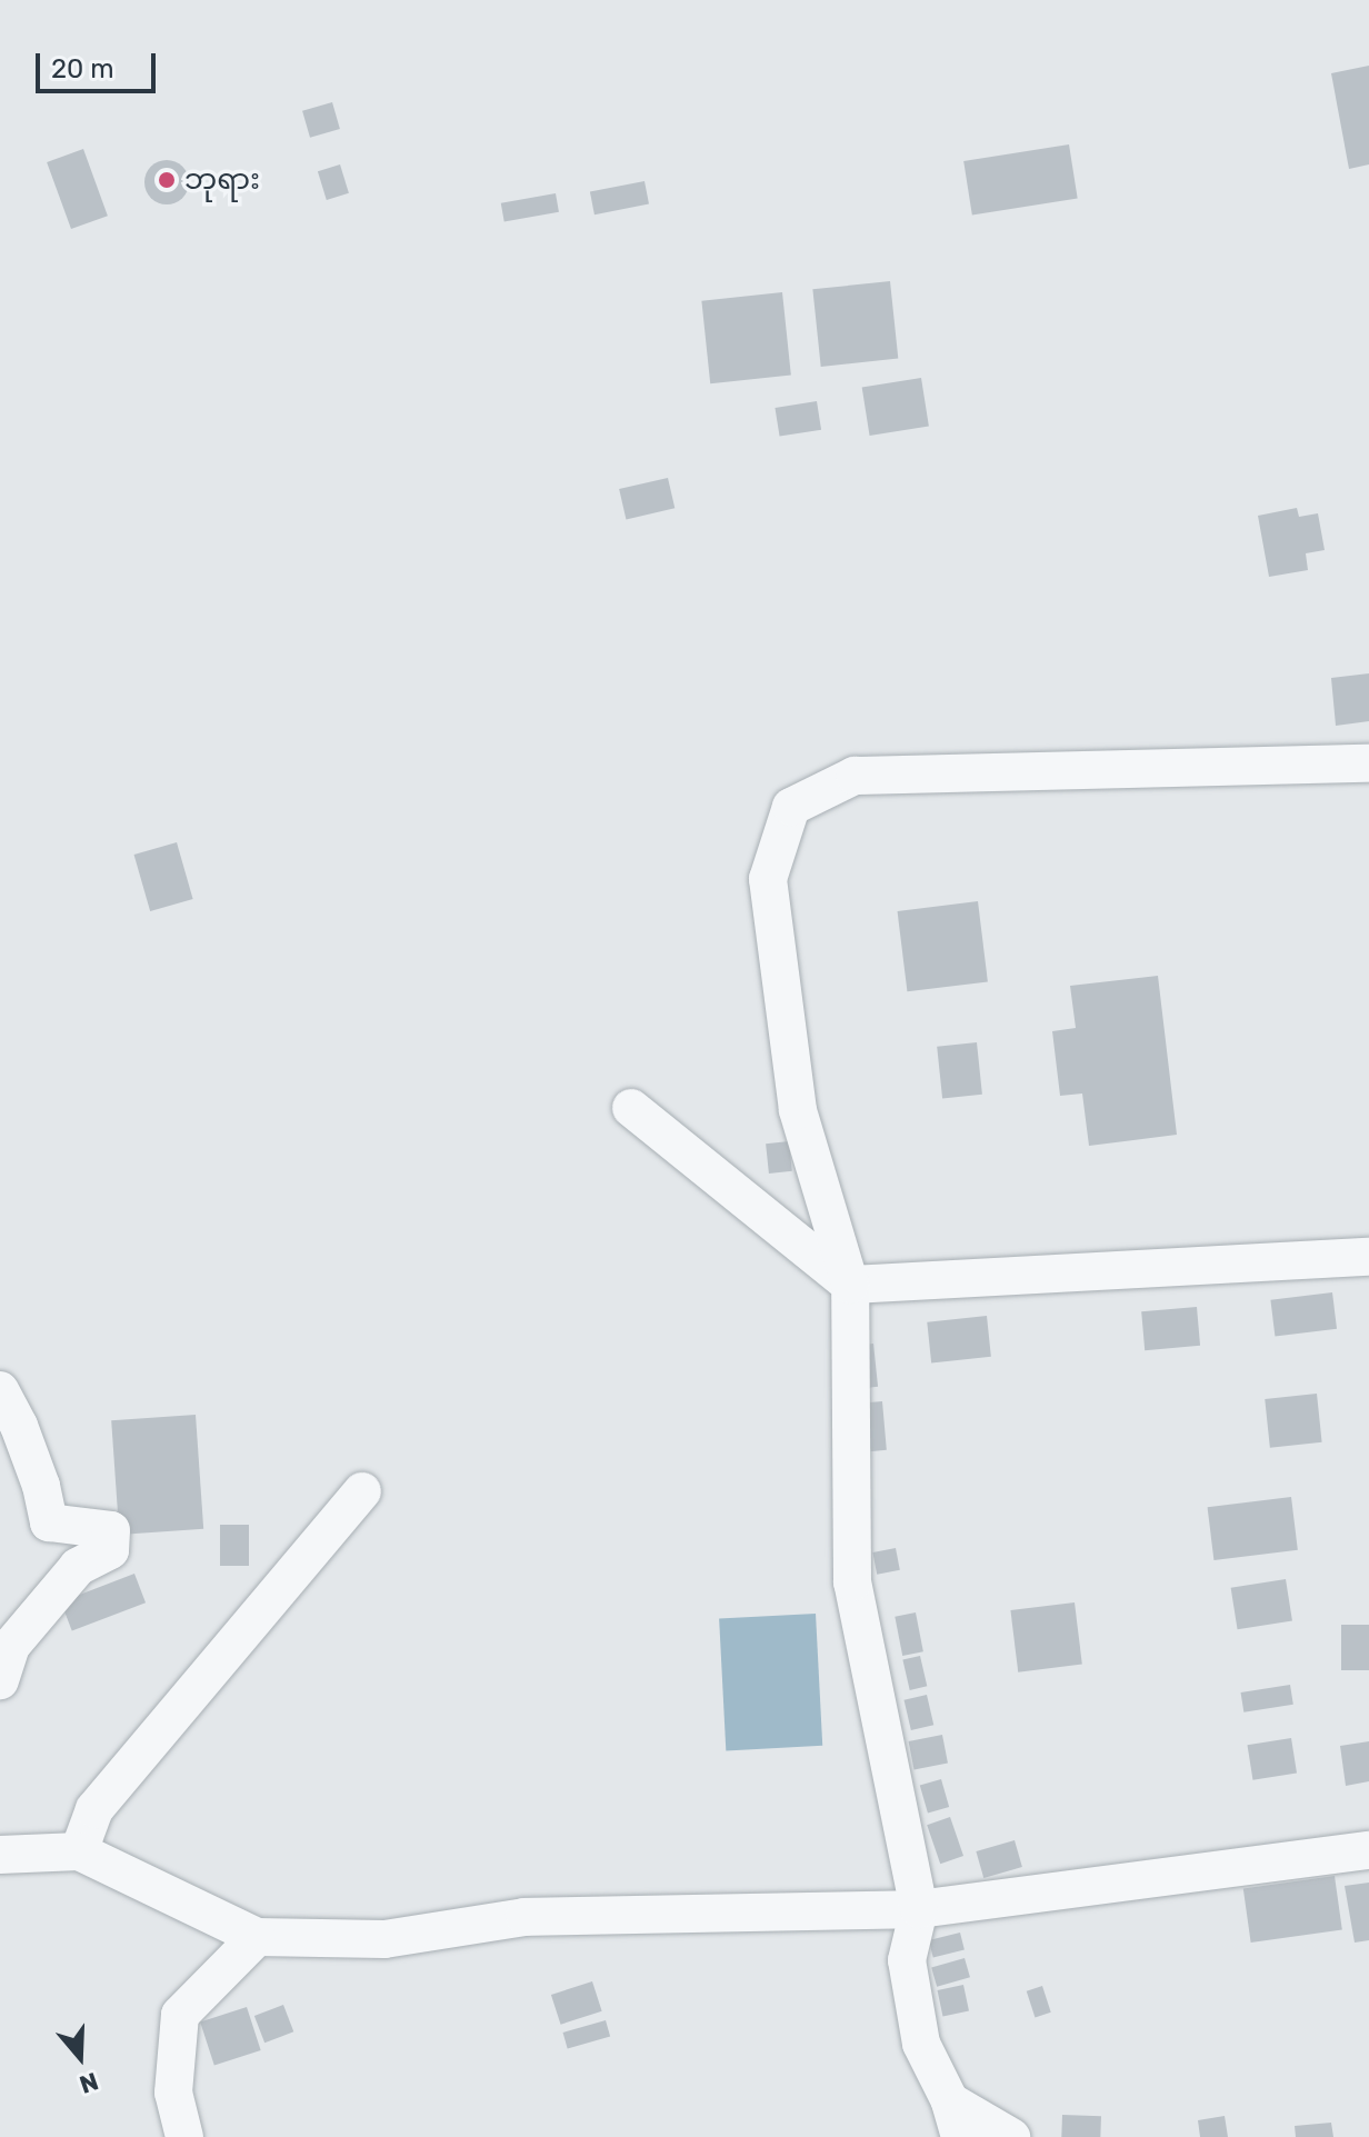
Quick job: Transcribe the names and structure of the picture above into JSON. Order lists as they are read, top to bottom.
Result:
{
  "places": ["ဘုရား"],
  "scale_bar": "20 m",
  "north": "bottom"
}
